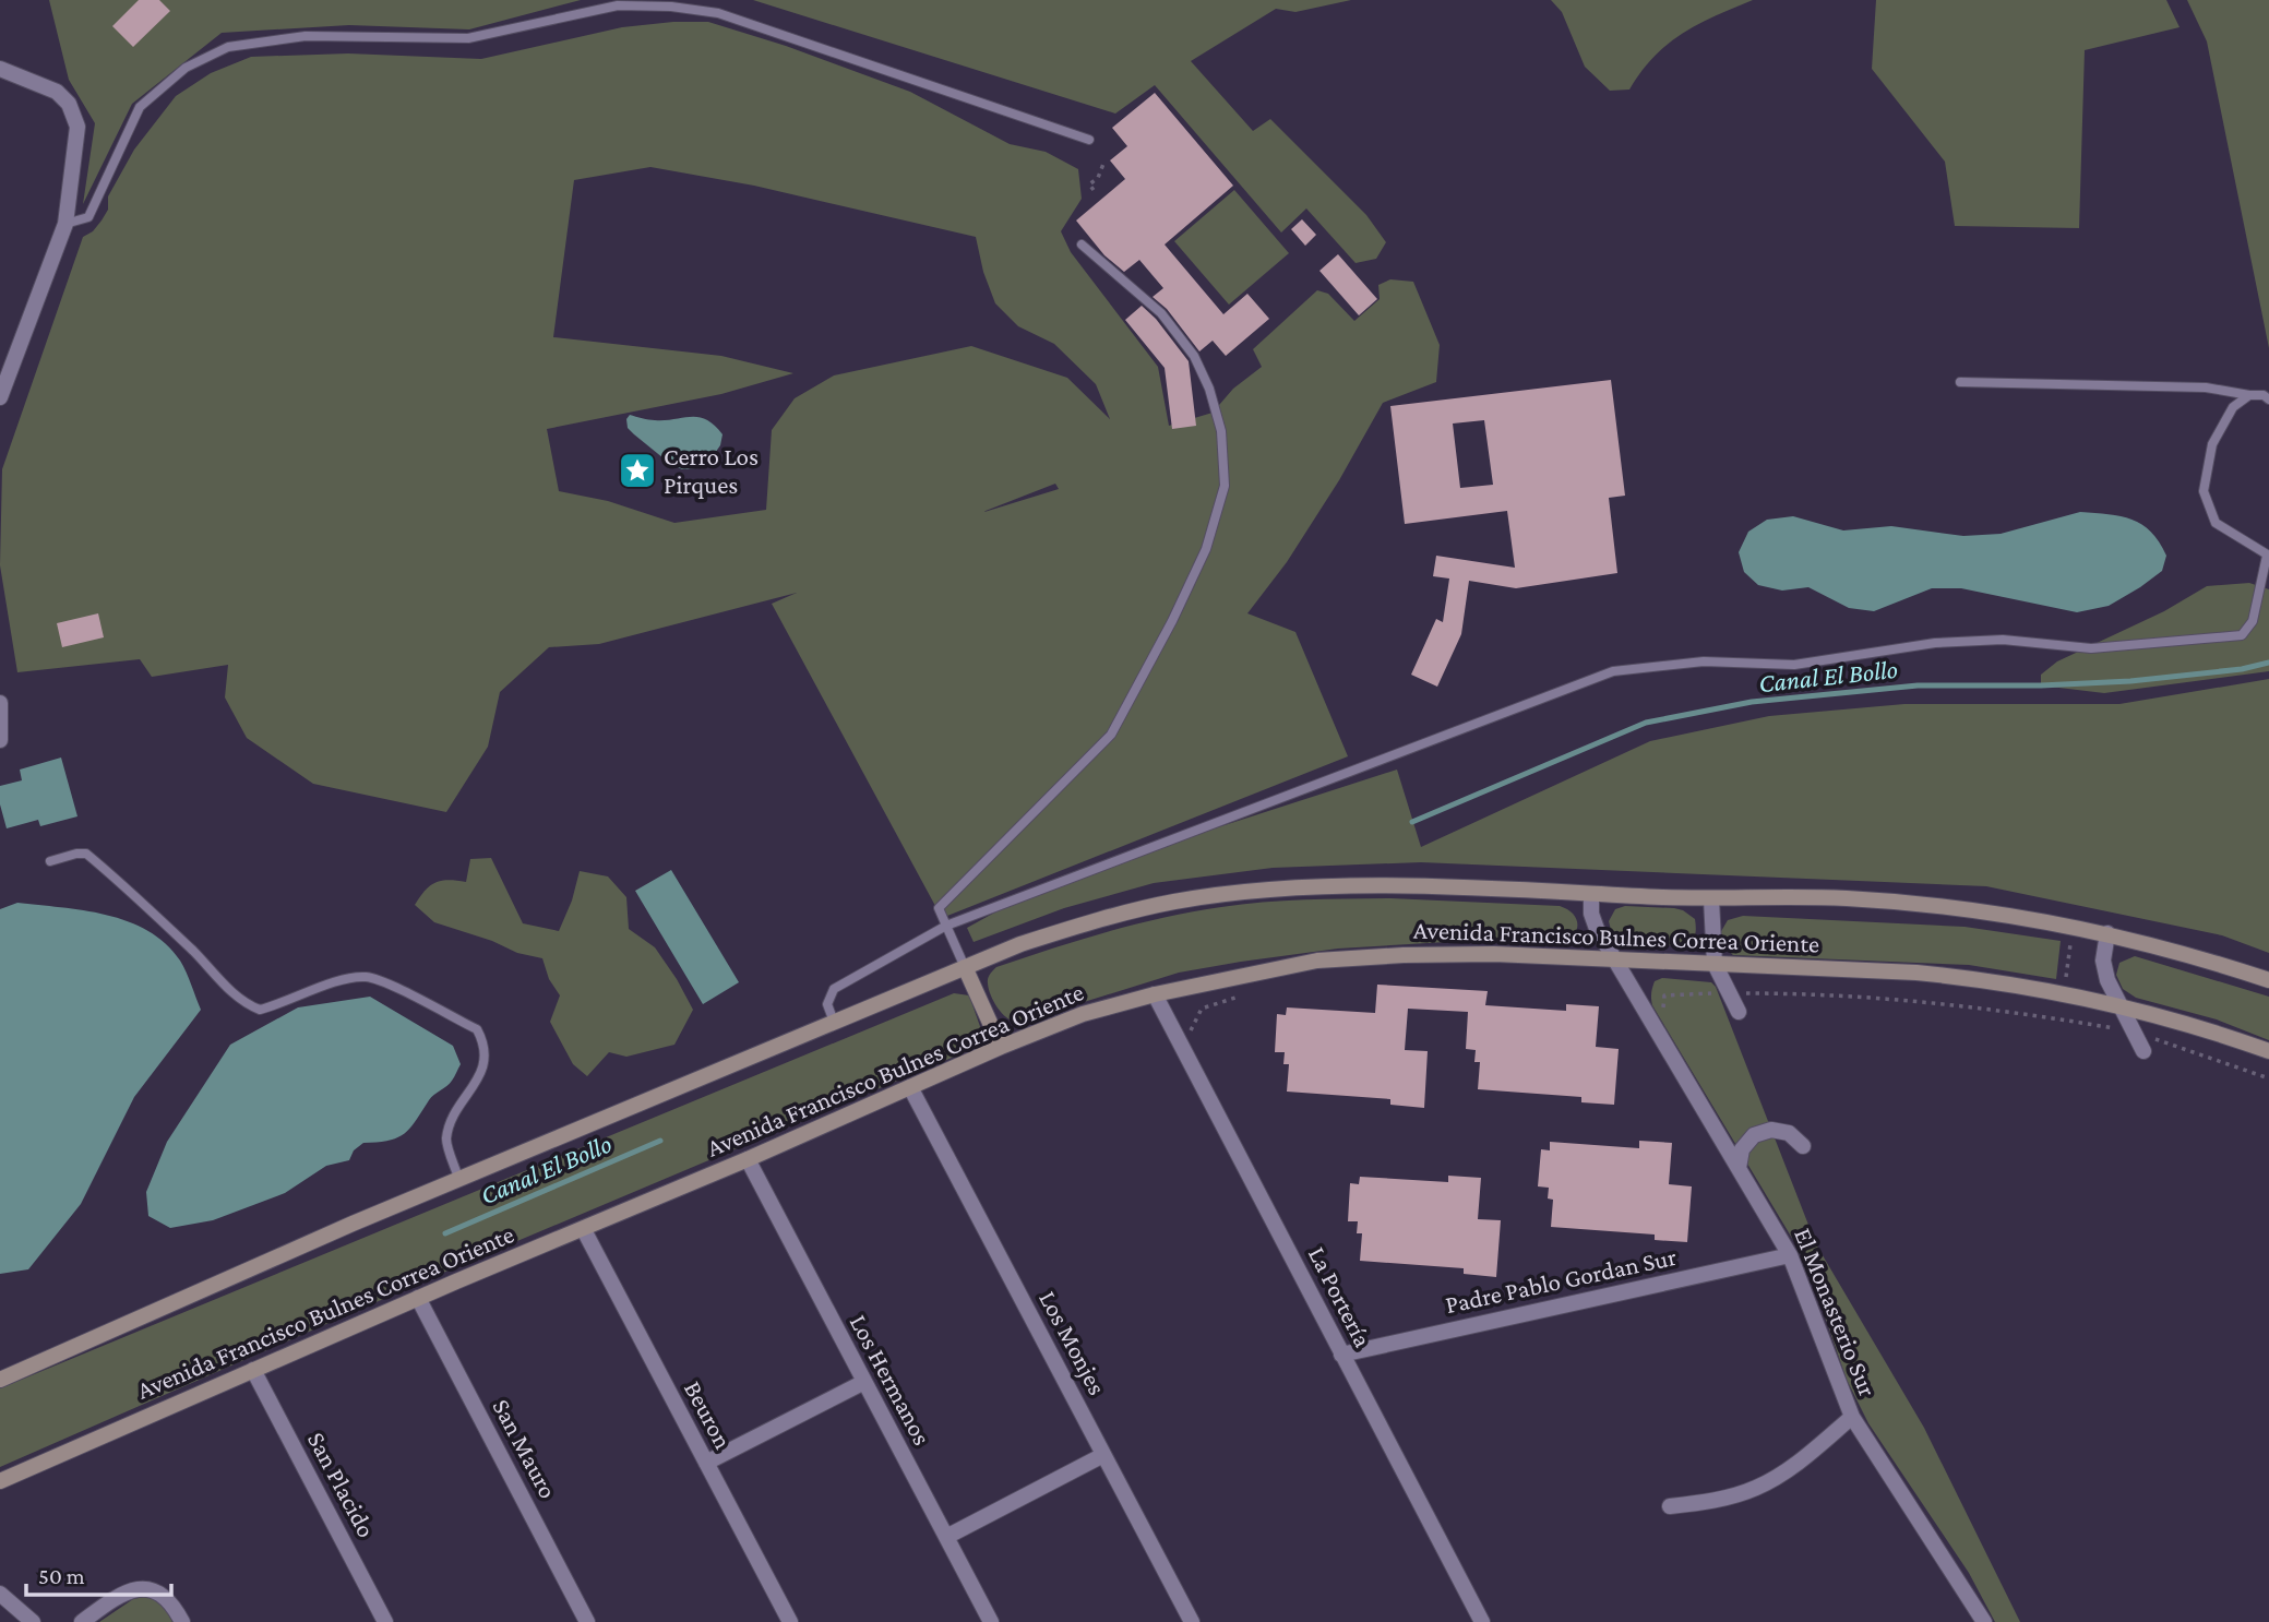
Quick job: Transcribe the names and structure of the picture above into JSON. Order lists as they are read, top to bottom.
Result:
{
  "streets": {
    "street": [
      "Avenida Francisco Bulnes Correa Oriente",
      "Padre Pablo Gordan Sur",
      "La Portería",
      "El Monasterio Sur",
      "Los Monjes",
      "Los Hermanos",
      "Beuron",
      "San Mauro",
      "San Placido"
    ]
  },
  "crossings": [
    ["Avenida Francisco Bulnes Correa Oriente", "La Portería"],
    ["Avenida Francisco Bulnes Correa Oriente", "El Monasterio Sur"],
    ["Avenida Francisco Bulnes Correa Oriente", "Los Monjes"],
    ["Avenida Francisco Bulnes Correa Oriente", "Los Hermanos"],
    ["Avenida Francisco Bulnes Correa Oriente", "Beuron"],
    ["Avenida Francisco Bulnes Correa Oriente", "San Mauro"],
    ["Avenida Francisco Bulnes Correa Oriente", "San Placido"],
    ["Padre Pablo Gordan Sur", "La Portería"],
    ["Padre Pablo Gordan Sur", "El Monasterio Sur"]
  ],
  "water": ["Canal El Bollo"],
  "places": {
    "place": ["Cerro Los Pirques"]
  },
  "scale_bar": "50 m"
}
